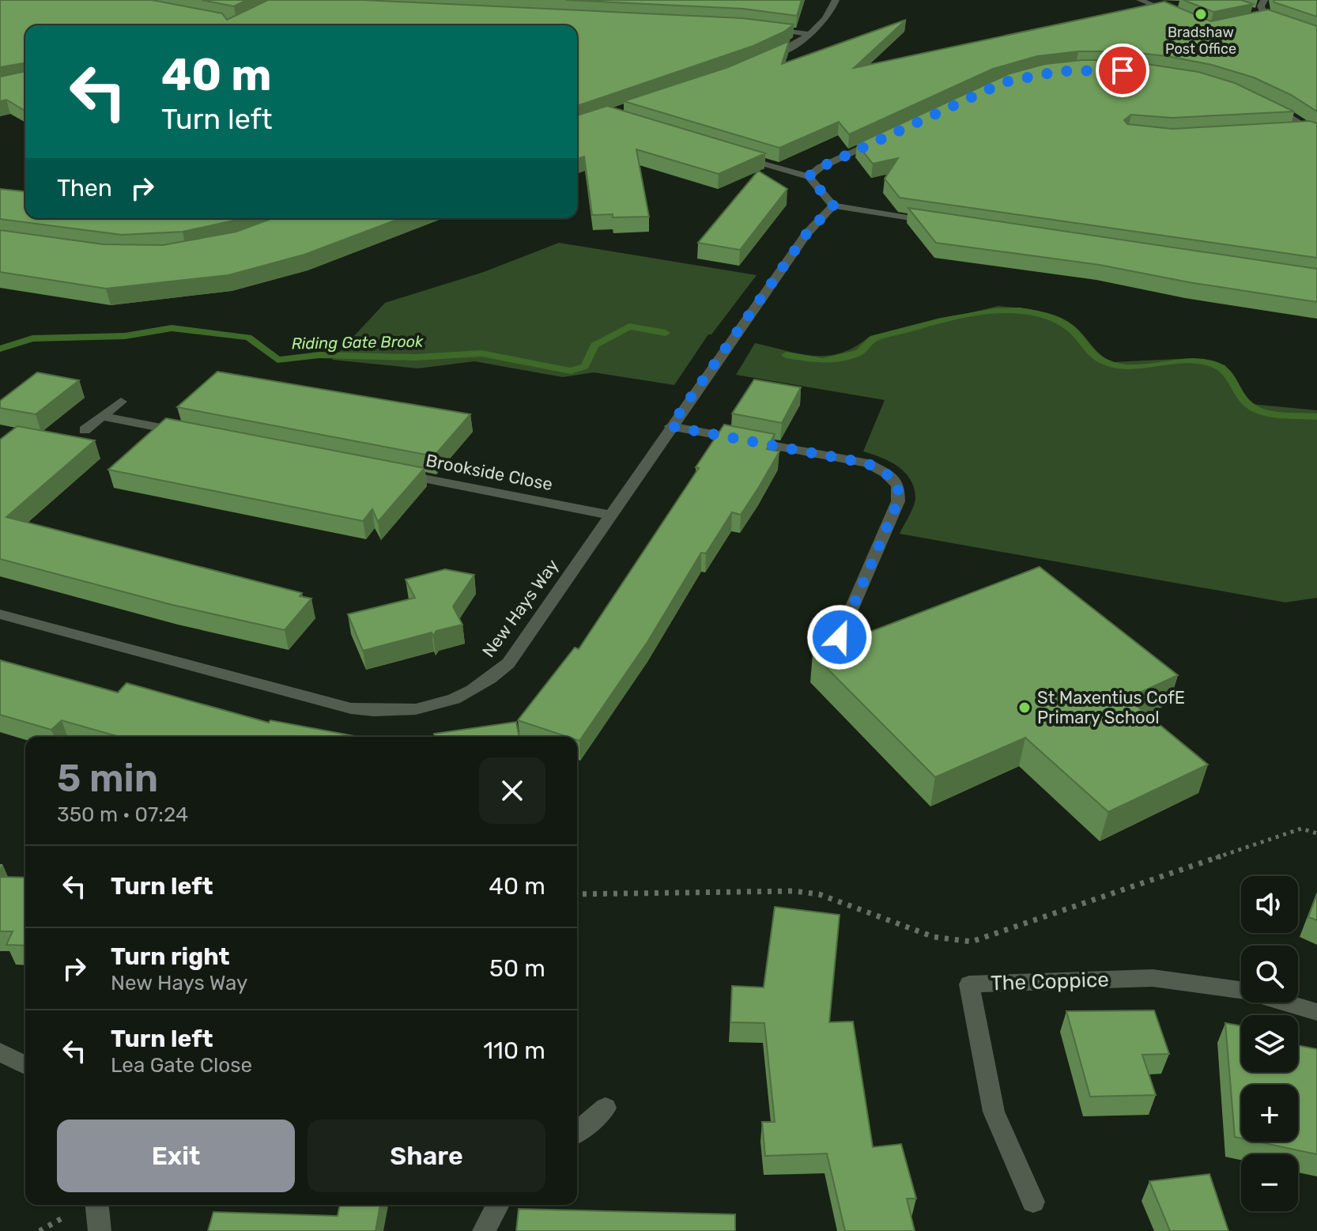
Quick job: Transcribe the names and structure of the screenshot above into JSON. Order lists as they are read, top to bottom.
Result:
{
  "streets": {
    "street": ["Brookside Close", "New Hays Way", "The Coppice"]
  },
  "crossings": [
    ["Brookside Close", "New Hays Way"]
  ],
  "water": ["Riding Gate Brook"],
  "places": ["Bradshaw Post Office", "St Maxentius CofE Primary School"],
  "page": {
    "turn": ["40 m", "Turn left"],
    "then": "Then",
    "heading": ["5 min", "350 m · 07:24"],
    "list": [
      {
        "name": "Turn left",
        "value": "40 m"
      },
      {
        "name": "Turn right",
        "note": "New Hays Way",
        "value": "50 m"
      },
      {
        "name": "Turn left",
        "note": "Lea Gate Close",
        "value": "110 m"
      }
    ],
    "map_buttons": ["+", "−"],
    "buttons": ["Exit", "Share"]
  }
}
